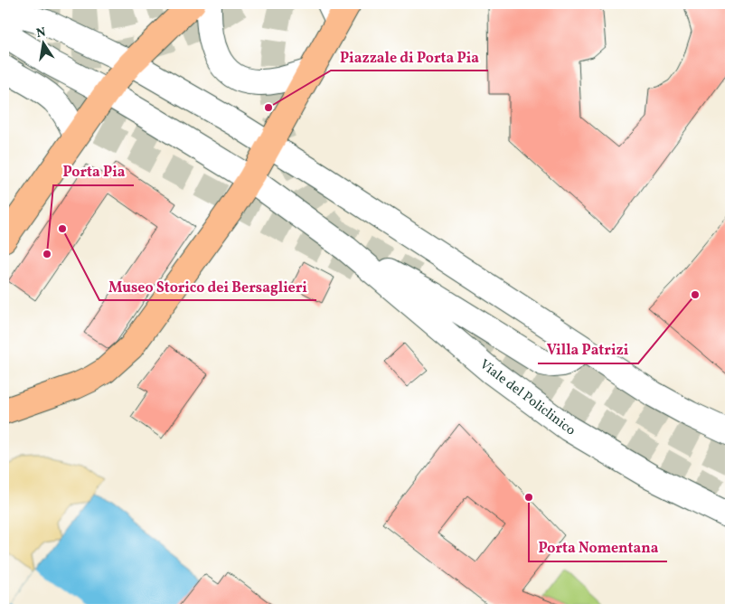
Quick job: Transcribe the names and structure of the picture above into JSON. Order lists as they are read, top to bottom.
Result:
{
  "streets": {
    "street": ["Viale del Policlinico"]
  },
  "places": [
    "Piazzale di Porta Pia",
    "Museo Storico dei Bersaglieri",
    "Porta Pia",
    "Villa Patrizi",
    "Porta Nomentana"
  ],
  "north": "top"
}
